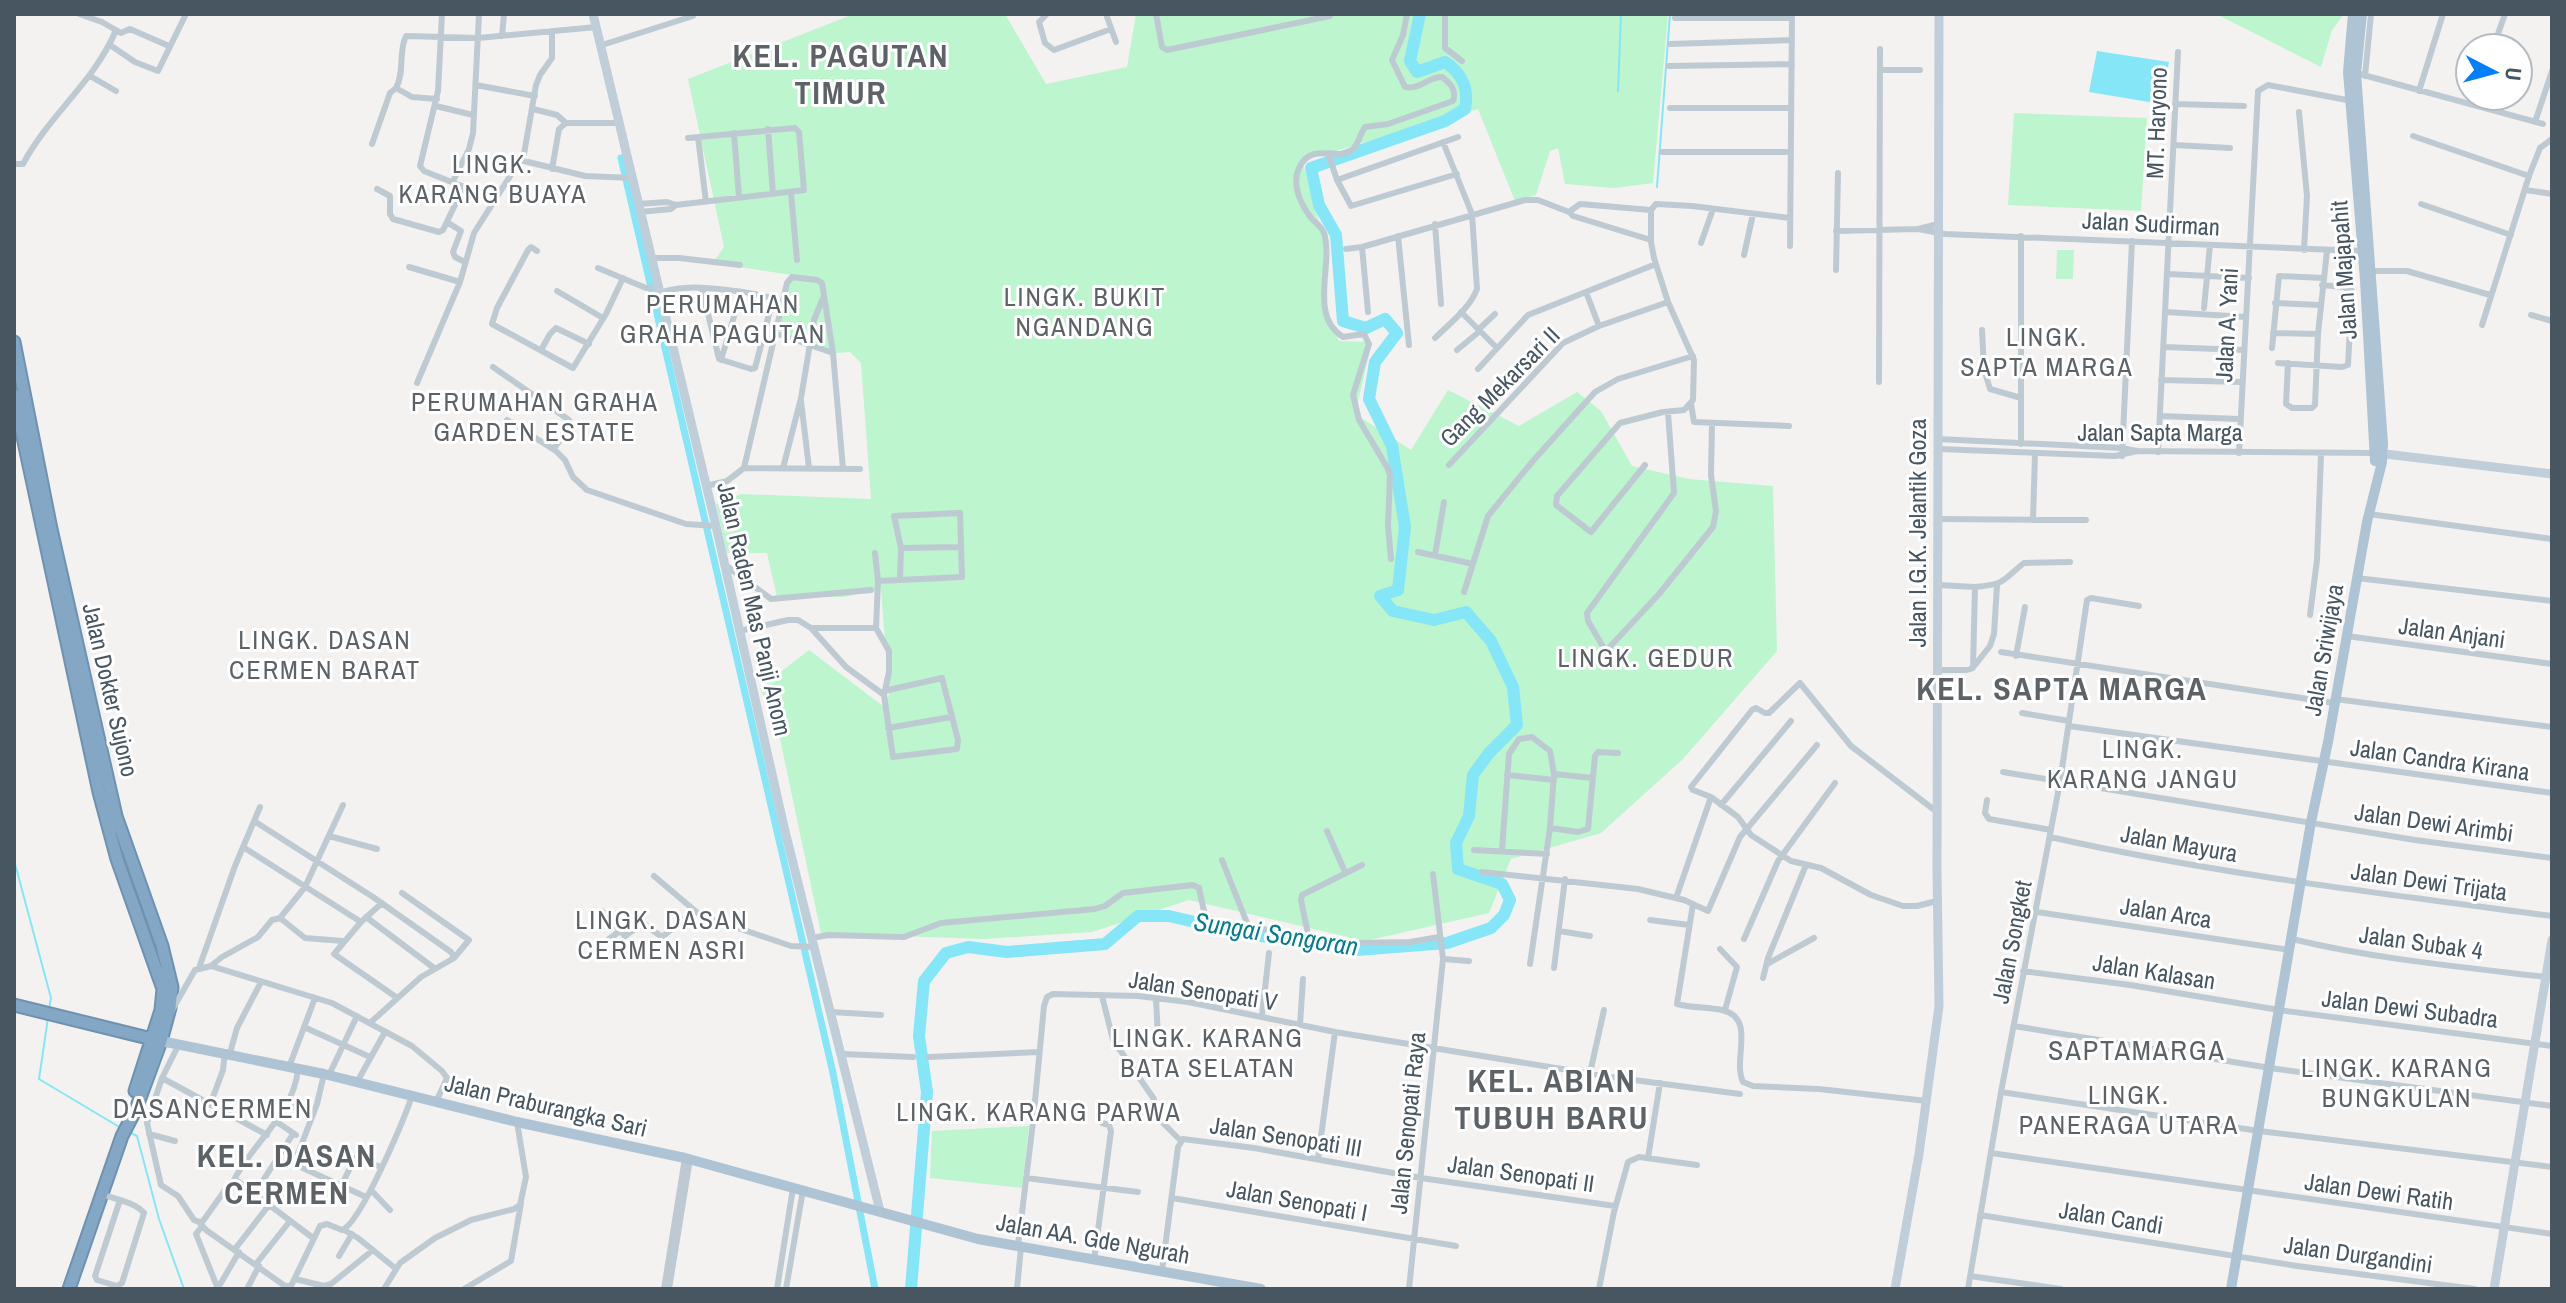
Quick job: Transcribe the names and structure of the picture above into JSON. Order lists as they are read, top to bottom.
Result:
{
  "streets": {
    "highway": ["Jalan Dokter Sujono"],
    "main road": [
      "Jalan Majapahit",
      "Jalan Sriwijaya",
      "Jalan Praburangka Sari",
      "Jalan AA. Gde Ngurah"
    ],
    "street": [
      "MT. Haryono",
      "Jalan Sudirman",
      "Jalan A. Yani",
      "Gang Mekarsari II",
      "Jalan Sapta Marga",
      "Jalan I.G.K. Jelantik Goza",
      "Jalan Raden Mas Panji Anom",
      "Jalan Anjani",
      "Jalan Candra Kirana",
      "Jalan Dewi Arimbi",
      "Jalan Mayura",
      "Jalan Dewi Trijata",
      "Jalan Arca",
      "Jalan Songket",
      "Jalan Subak 4",
      "Jalan Kalasan",
      "Jalan Senopati V",
      "Jalan Dewi Subadra",
      "Jalan Senopati Raya",
      "Jalan Senopati III",
      "Jalan Senopati II",
      "Jalan Dewi Ratih",
      "Jalan Senopati I",
      "Jalan Candi",
      "Jalan Durgandini"
    ]
  },
  "crossings": [
    ["MT. Haryono", "Jalan Sudirman"],
    ["MT. Haryono", "Jalan Sapta Marga"],
    ["Jalan Sudirman", "Jalan Majapahit"],
    ["Jalan Sudirman", "Jalan A. Yani"],
    ["Jalan Sudirman", "Jalan I.G.K. Jelantik Goza"],
    ["Jalan Majapahit", "Jalan A. Yani"],
    ["Jalan Majapahit", "Jalan Sapta Marga"],
    ["Jalan Majapahit", "Jalan Sriwijaya"],
    ["Jalan A. Yani", "Jalan Sapta Marga"],
    ["Jalan Sapta Marga", "Jalan I.G.K. Jelantik Goza"],
    ["Jalan Raden Mas Panji Anom", "Jalan Praburangka Sari"],
    ["Jalan Anjani", "Jalan Sriwijaya"],
    ["Jalan Sriwijaya", "Jalan Candra Kirana"],
    ["Jalan Sriwijaya", "Jalan Dewi Arimbi"],
    ["Jalan Sriwijaya", "Jalan Mayura"],
    ["Jalan Sriwijaya", "Jalan Dewi Trijata"],
    ["Jalan Sriwijaya", "Jalan Arca"],
    ["Jalan Sriwijaya", "Jalan Subak 4"],
    ["Jalan Sriwijaya", "Jalan Kalasan"],
    ["Jalan Sriwijaya", "Jalan Dewi Subadra"],
    ["Jalan Sriwijaya", "Jalan Dewi Ratih"],
    ["Jalan Sriwijaya", "Jalan Candi"],
    ["Jalan Sriwijaya", "Jalan Durgandini"],
    ["Jalan Dokter Sujono", "Jalan Praburangka Sari"],
    ["Jalan Candra Kirana", "Jalan Songket"],
    ["Jalan Dewi Arimbi", "Jalan Songket"],
    ["Jalan Mayura", "Jalan Dewi Trijata"],
    ["Jalan Mayura", "Jalan Songket"],
    ["Jalan Arca", "Jalan Songket"],
    ["Jalan Arca", "Jalan Subak 4"],
    ["Jalan Songket", "Jalan Kalasan"],
    ["Jalan Songket", "Jalan Dewi Ratih"],
    ["Jalan Songket", "Jalan Candi"],
    ["Jalan Kalasan", "Jalan Dewi Subadra"],
    ["Jalan Senopati V", "Jalan Senopati Raya"],
    ["Jalan Praburangka Sari", "Jalan AA. Gde Ngurah"],
    ["Jalan Senopati Raya", "Jalan Senopati III"],
    ["Jalan Senopati Raya", "Jalan Senopati II"],
    ["Jalan Senopati Raya", "Jalan Senopati I"],
    ["Jalan Senopati III", "Jalan Senopati II"],
    ["Jalan Senopati III", "Jalan Senopati I"],
    ["Jalan Senopati III", "Jalan AA. Gde Ngurah"],
    ["Jalan Candi", "Jalan Durgandini"]
  ],
  "districts": [
    "KEL. PAGUTAN TIMUR",
    "LINGK. KARANG BUAYA",
    "LINGK. BUKIT NGANDANG",
    "PERUMAHAN GRAHA PAGUTAN",
    "LINGK. SAPTA MARGA",
    "PERUMAHAN GRAHA GARDEN ESTATE",
    "LINGK. DASAN CERMEN BARAT",
    "LINGK. GEDUR",
    "KEL. SAPTA MARGA",
    "LINGK. KARANG JANGU",
    "LINGK. DASAN CERMEN ASRI",
    "LINGK. KARANG BATA SELATAN",
    "SAPTAMARGA",
    "LINGK. KARANG BUNGKULAN",
    "KEL. ABIAN TUBUH BARU",
    "LINGK. PANERAGA UTARA",
    "DASANCERMEN",
    "LINGK. KARANG PARWA",
    "KEL. DASAN CERMEN"
  ],
  "water": ["Sungai Songoran"],
  "north": "right"
}
